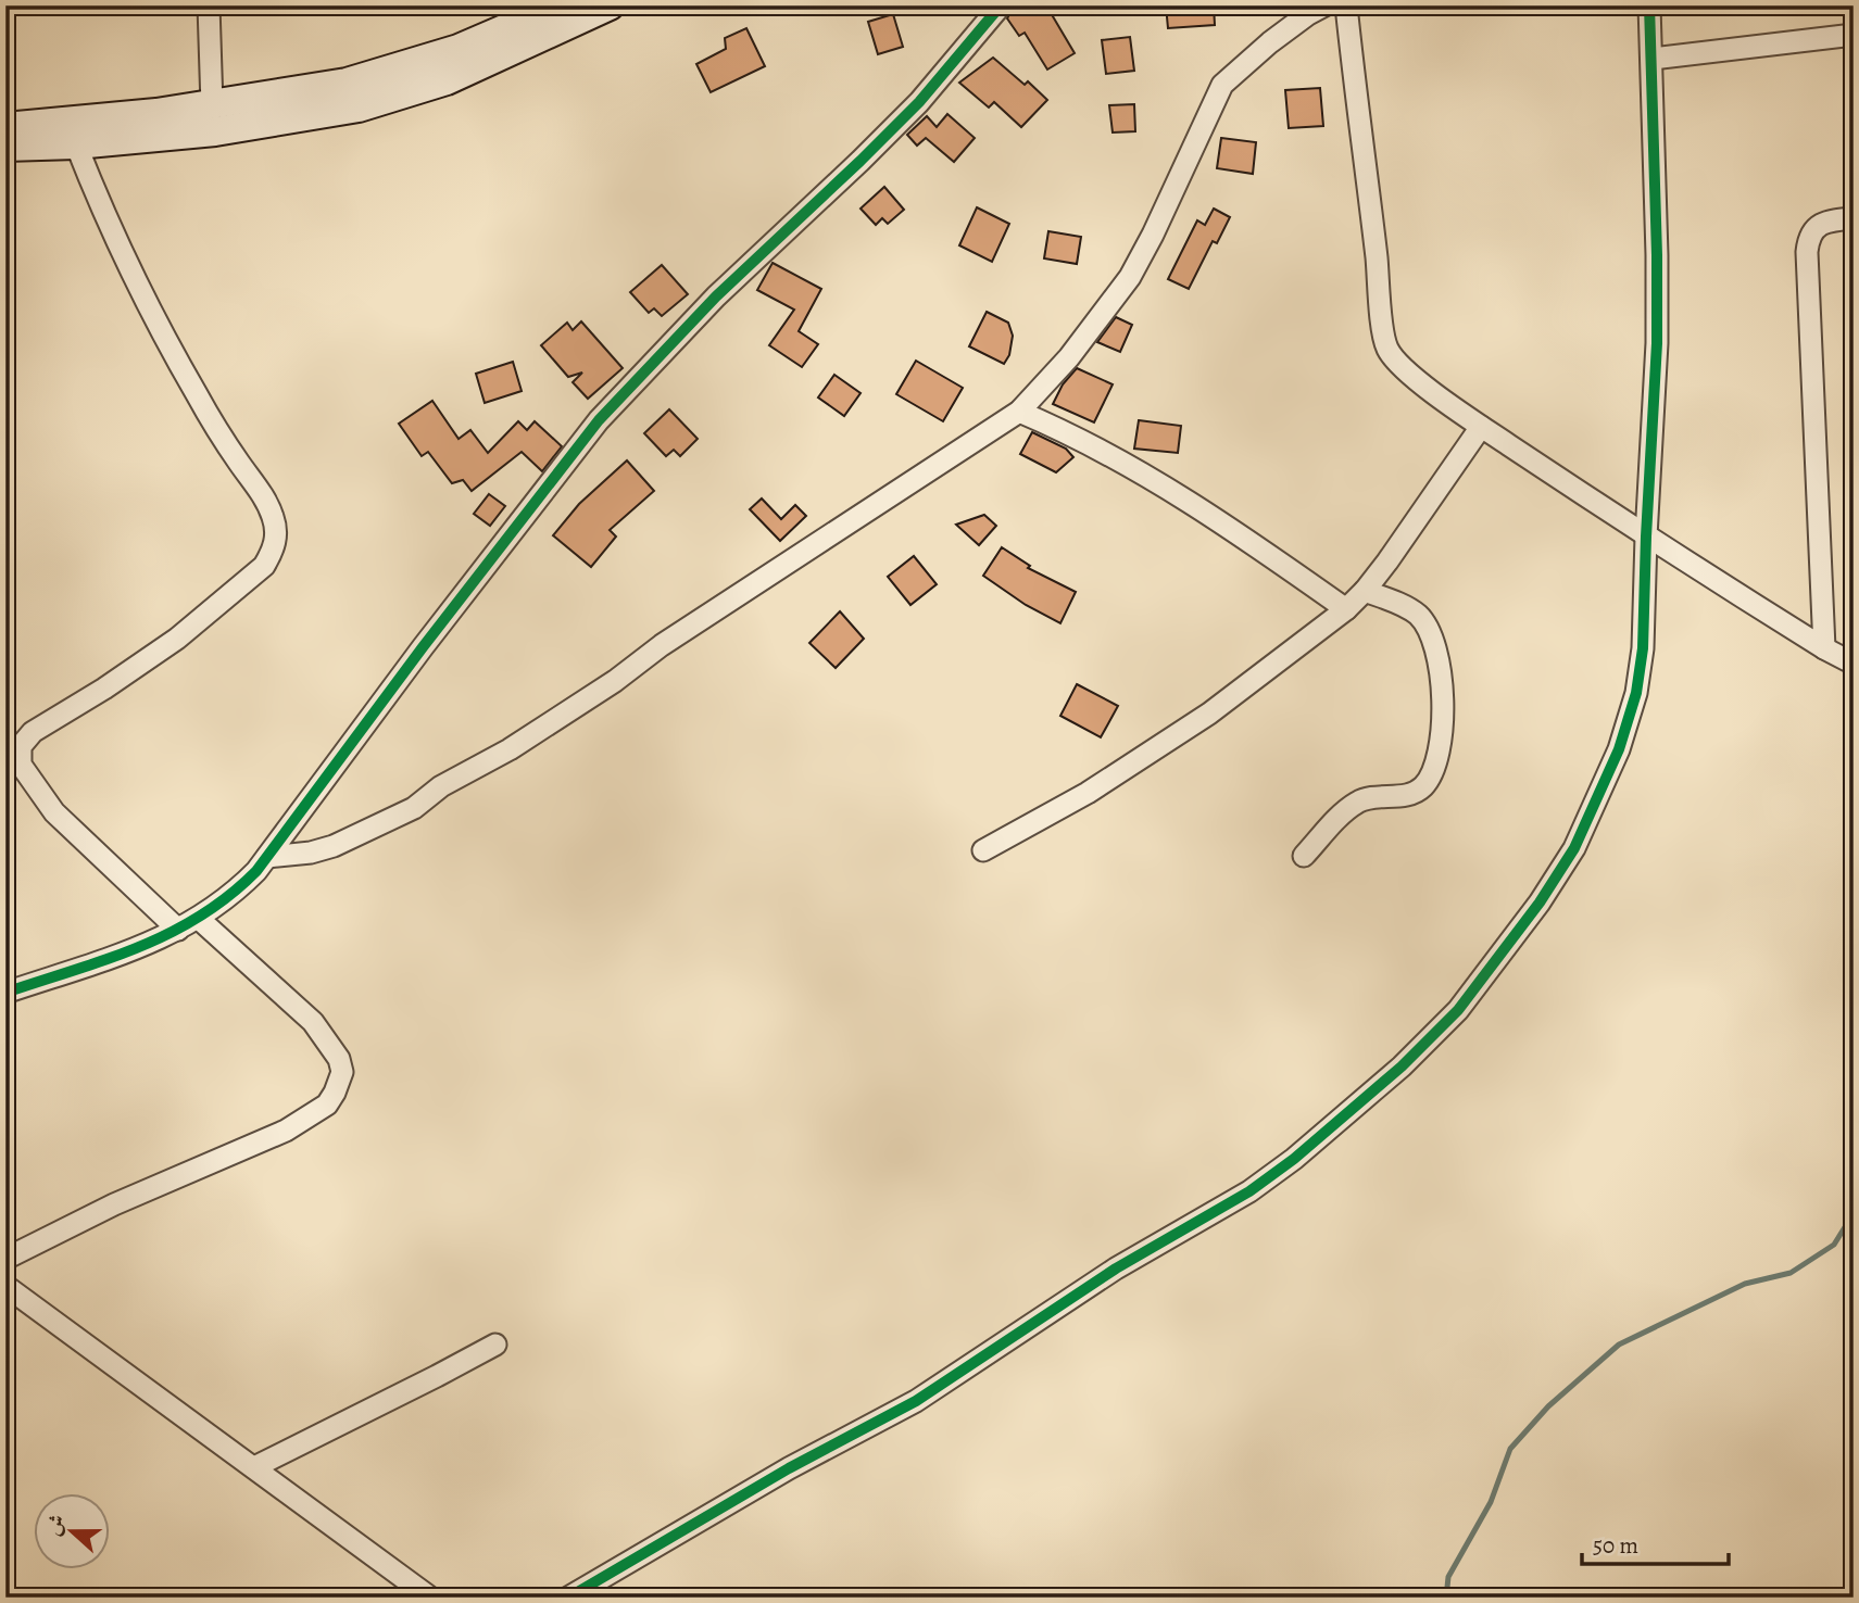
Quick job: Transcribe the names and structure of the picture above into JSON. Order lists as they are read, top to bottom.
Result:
{
  "scale_bar": "50 m",
  "north": "left"
}
